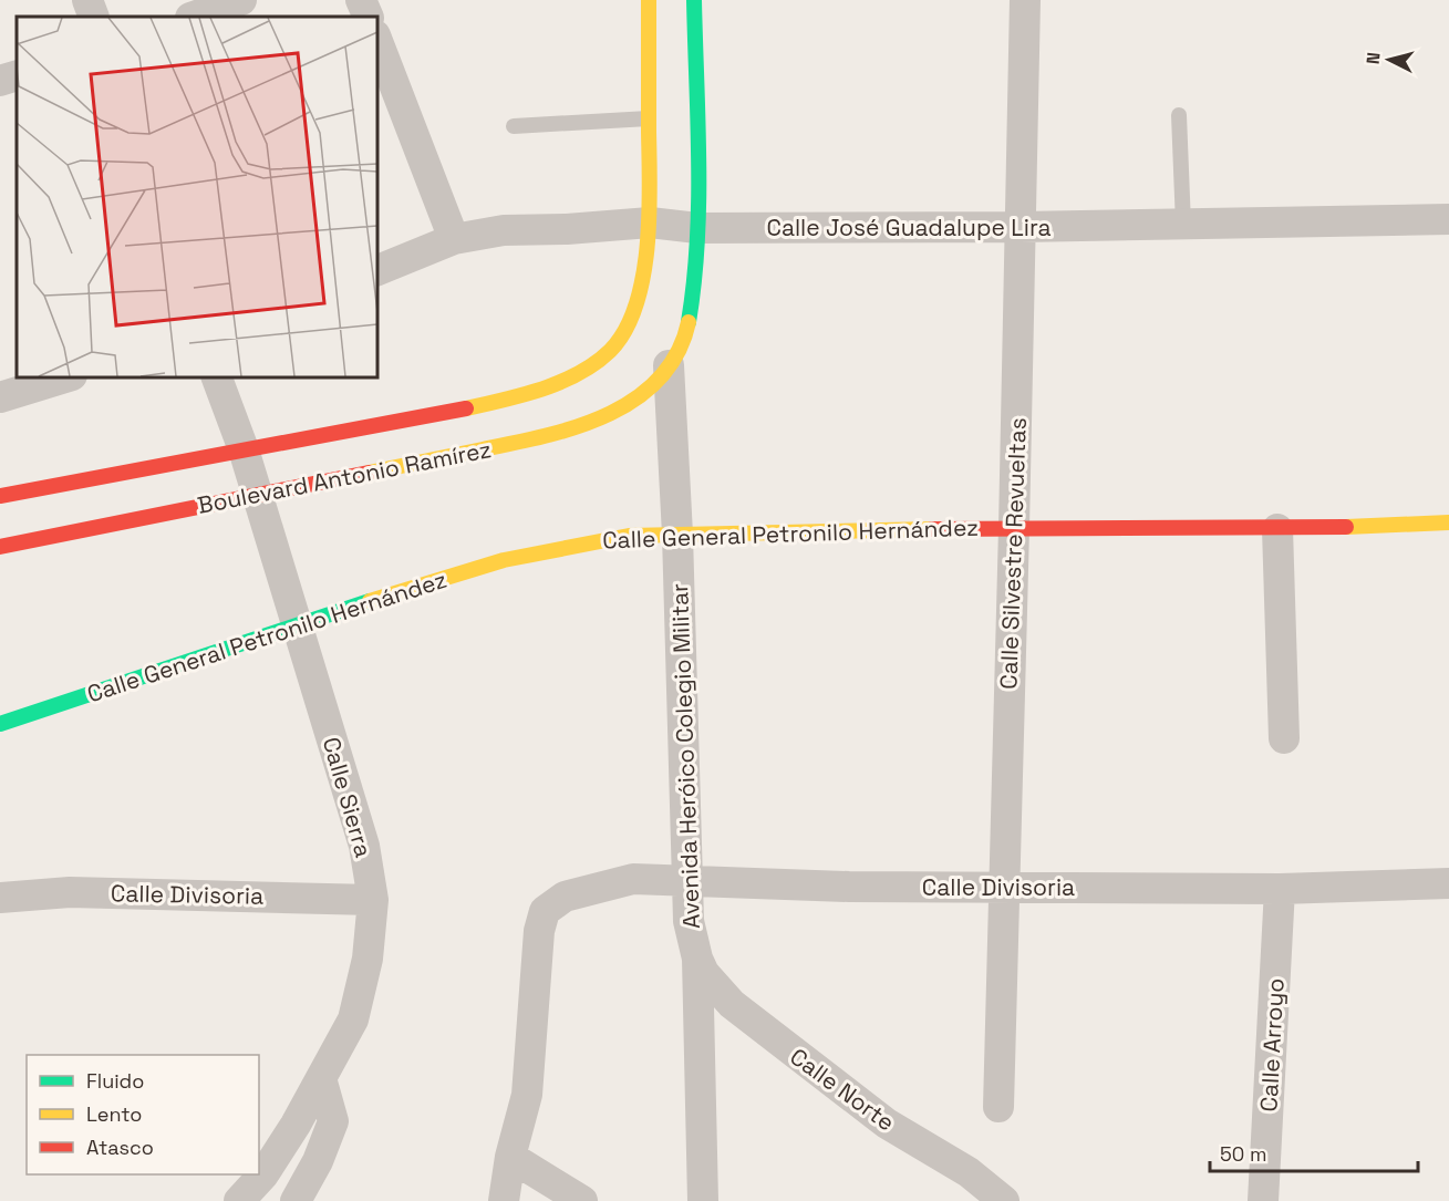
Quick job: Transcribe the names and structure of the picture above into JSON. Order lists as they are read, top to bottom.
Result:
{
  "streets": {
    "main road": ["Boulevard Antonio Ramírez", "Calle General Petronilo Hernández"],
    "street": [
      "Calle José Guadalupe Lira",
      "Calle Silvestre Revueltas",
      "Avenida Heróico Colegio Militar",
      "Calle Sierra",
      "Calle Divisoria",
      "Calle Arroyo",
      "Calle Norte"
    ]
  },
  "crossings": [
    ["Calle José Guadalupe Lira", "Boulevard Antonio Ramírez"],
    ["Calle José Guadalupe Lira", "Calle Silvestre Revueltas"],
    ["Boulevard Antonio Ramírez", "Avenida Heróico Colegio Militar"],
    ["Boulevard Antonio Ramírez", "Calle Sierra"],
    ["Calle General Petronilo Hernández", "Calle Silvestre Revueltas"],
    ["Calle General Petronilo Hernández", "Avenida Heróico Colegio Militar"],
    ["Calle General Petronilo Hernández", "Calle Sierra"],
    ["Calle Silvestre Revueltas", "Calle Divisoria"],
    ["Avenida Heróico Colegio Militar", "Calle Divisoria"],
    ["Avenida Heróico Colegio Militar", "Calle Norte"],
    ["Calle Sierra", "Calle Divisoria"],
    ["Calle Divisoria", "Calle Arroyo"]
  ],
  "legend": ["Fluido", "Lento", "Atasco"],
  "scale_bar": "50 m",
  "north": "left"
}
